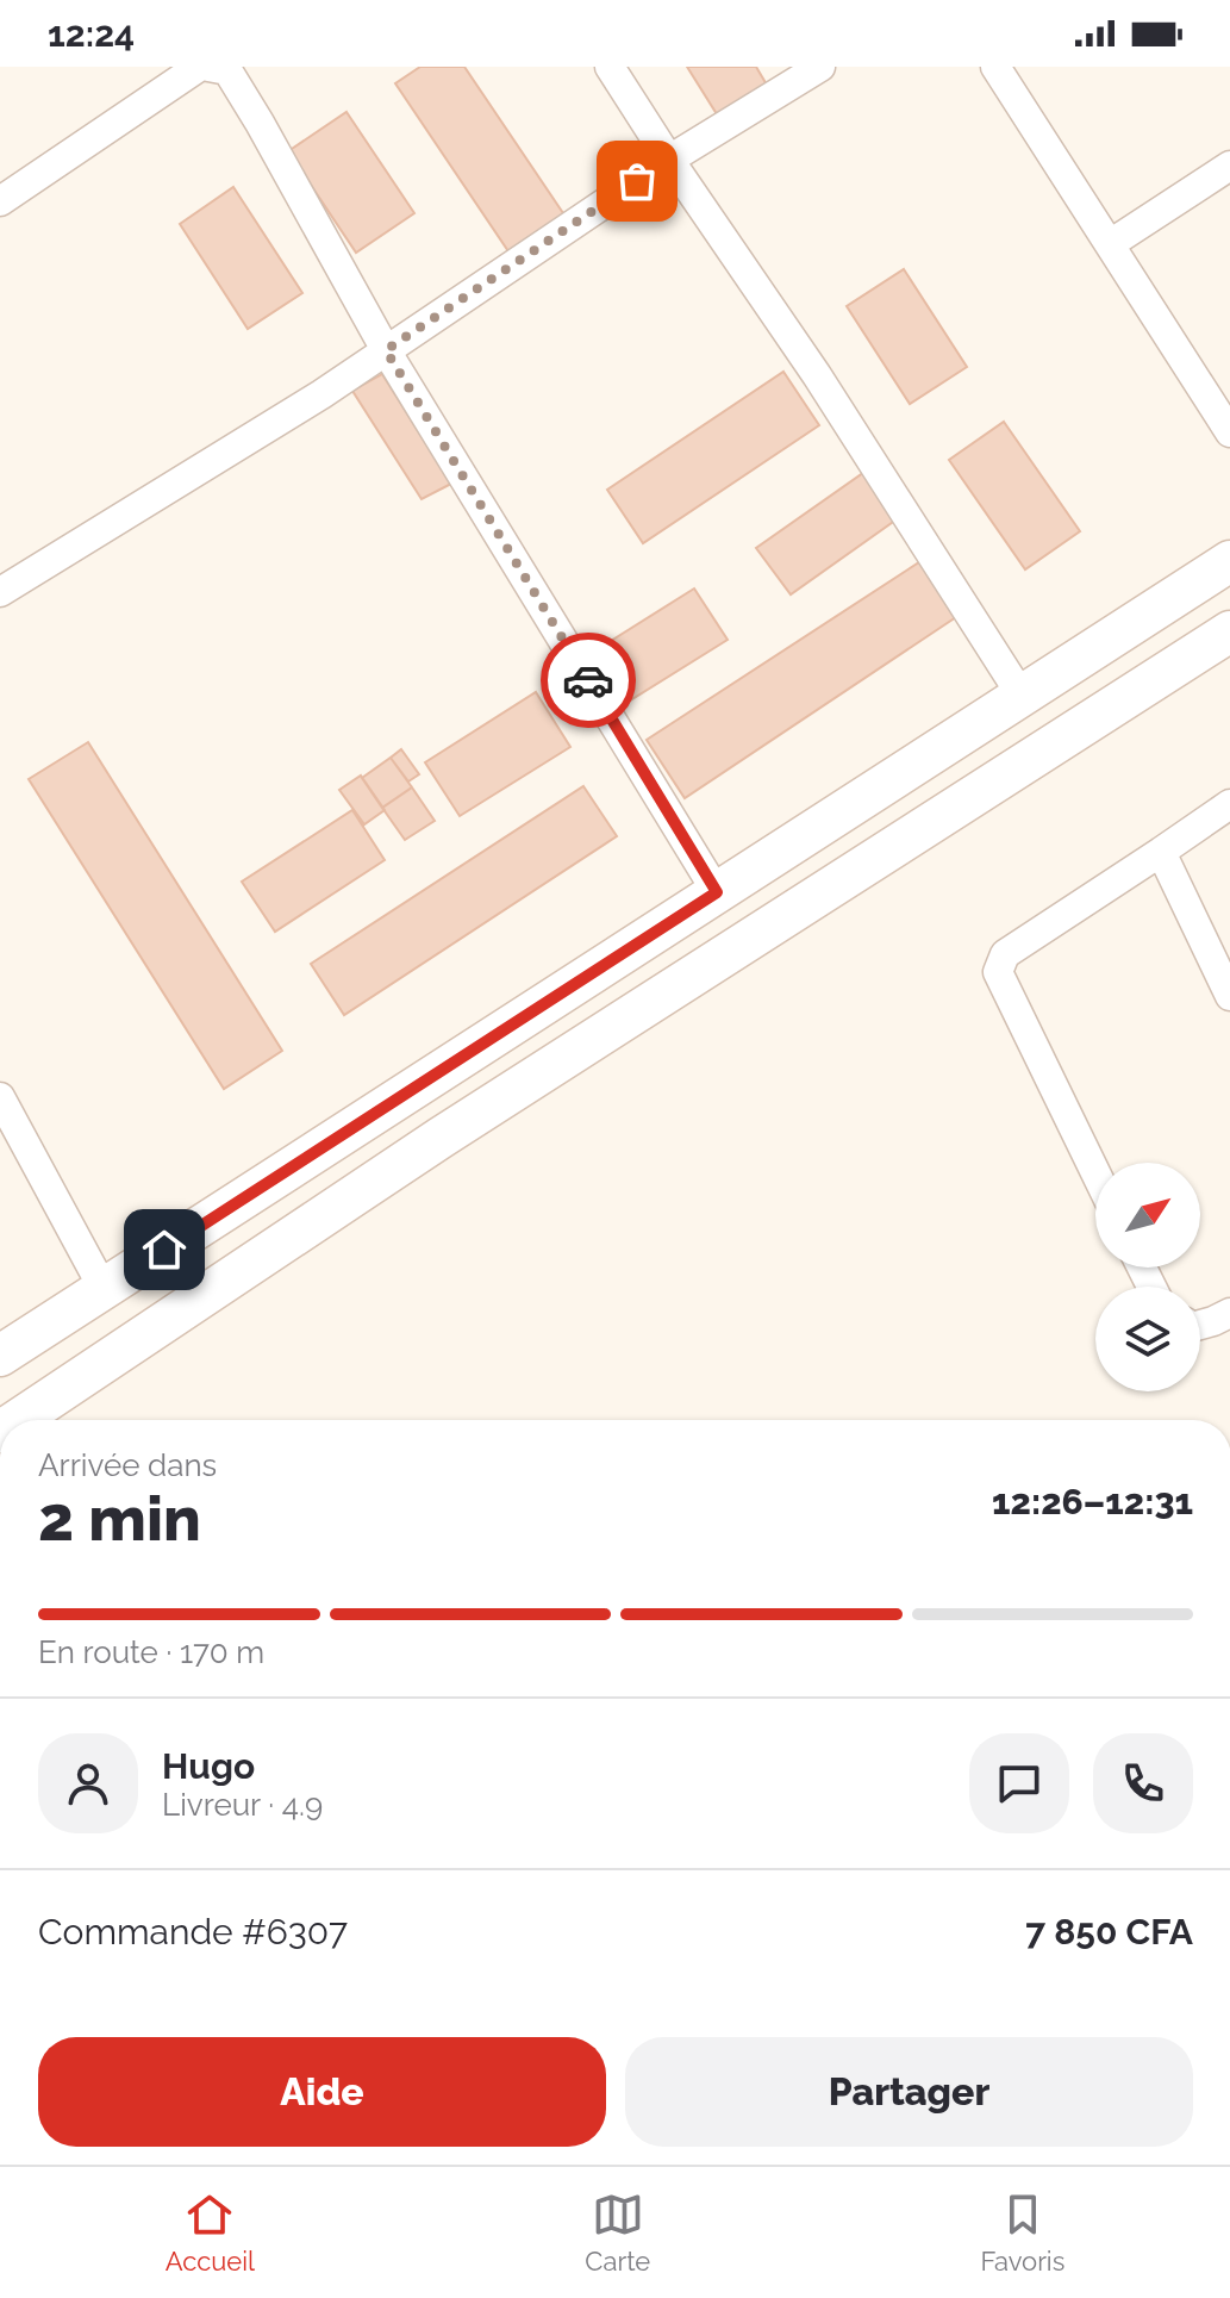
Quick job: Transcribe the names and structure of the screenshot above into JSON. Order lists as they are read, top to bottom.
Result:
{
  "north": "top right",
  "page": {
    "status": "12:24",
    "heading": ["2 min", "Arrivée dans", "12:26–12:31"],
    "panel": [
      "Hugo",
      "Livreur · 4.9",
      "Commande #6307",
      "7 850 CFA"
    ],
    "bar": "En route · 170 m",
    "buttons": ["Aide", "Partager"],
    "tabs": ["Accueil", "Carte", "Favoris"]
  }
}
